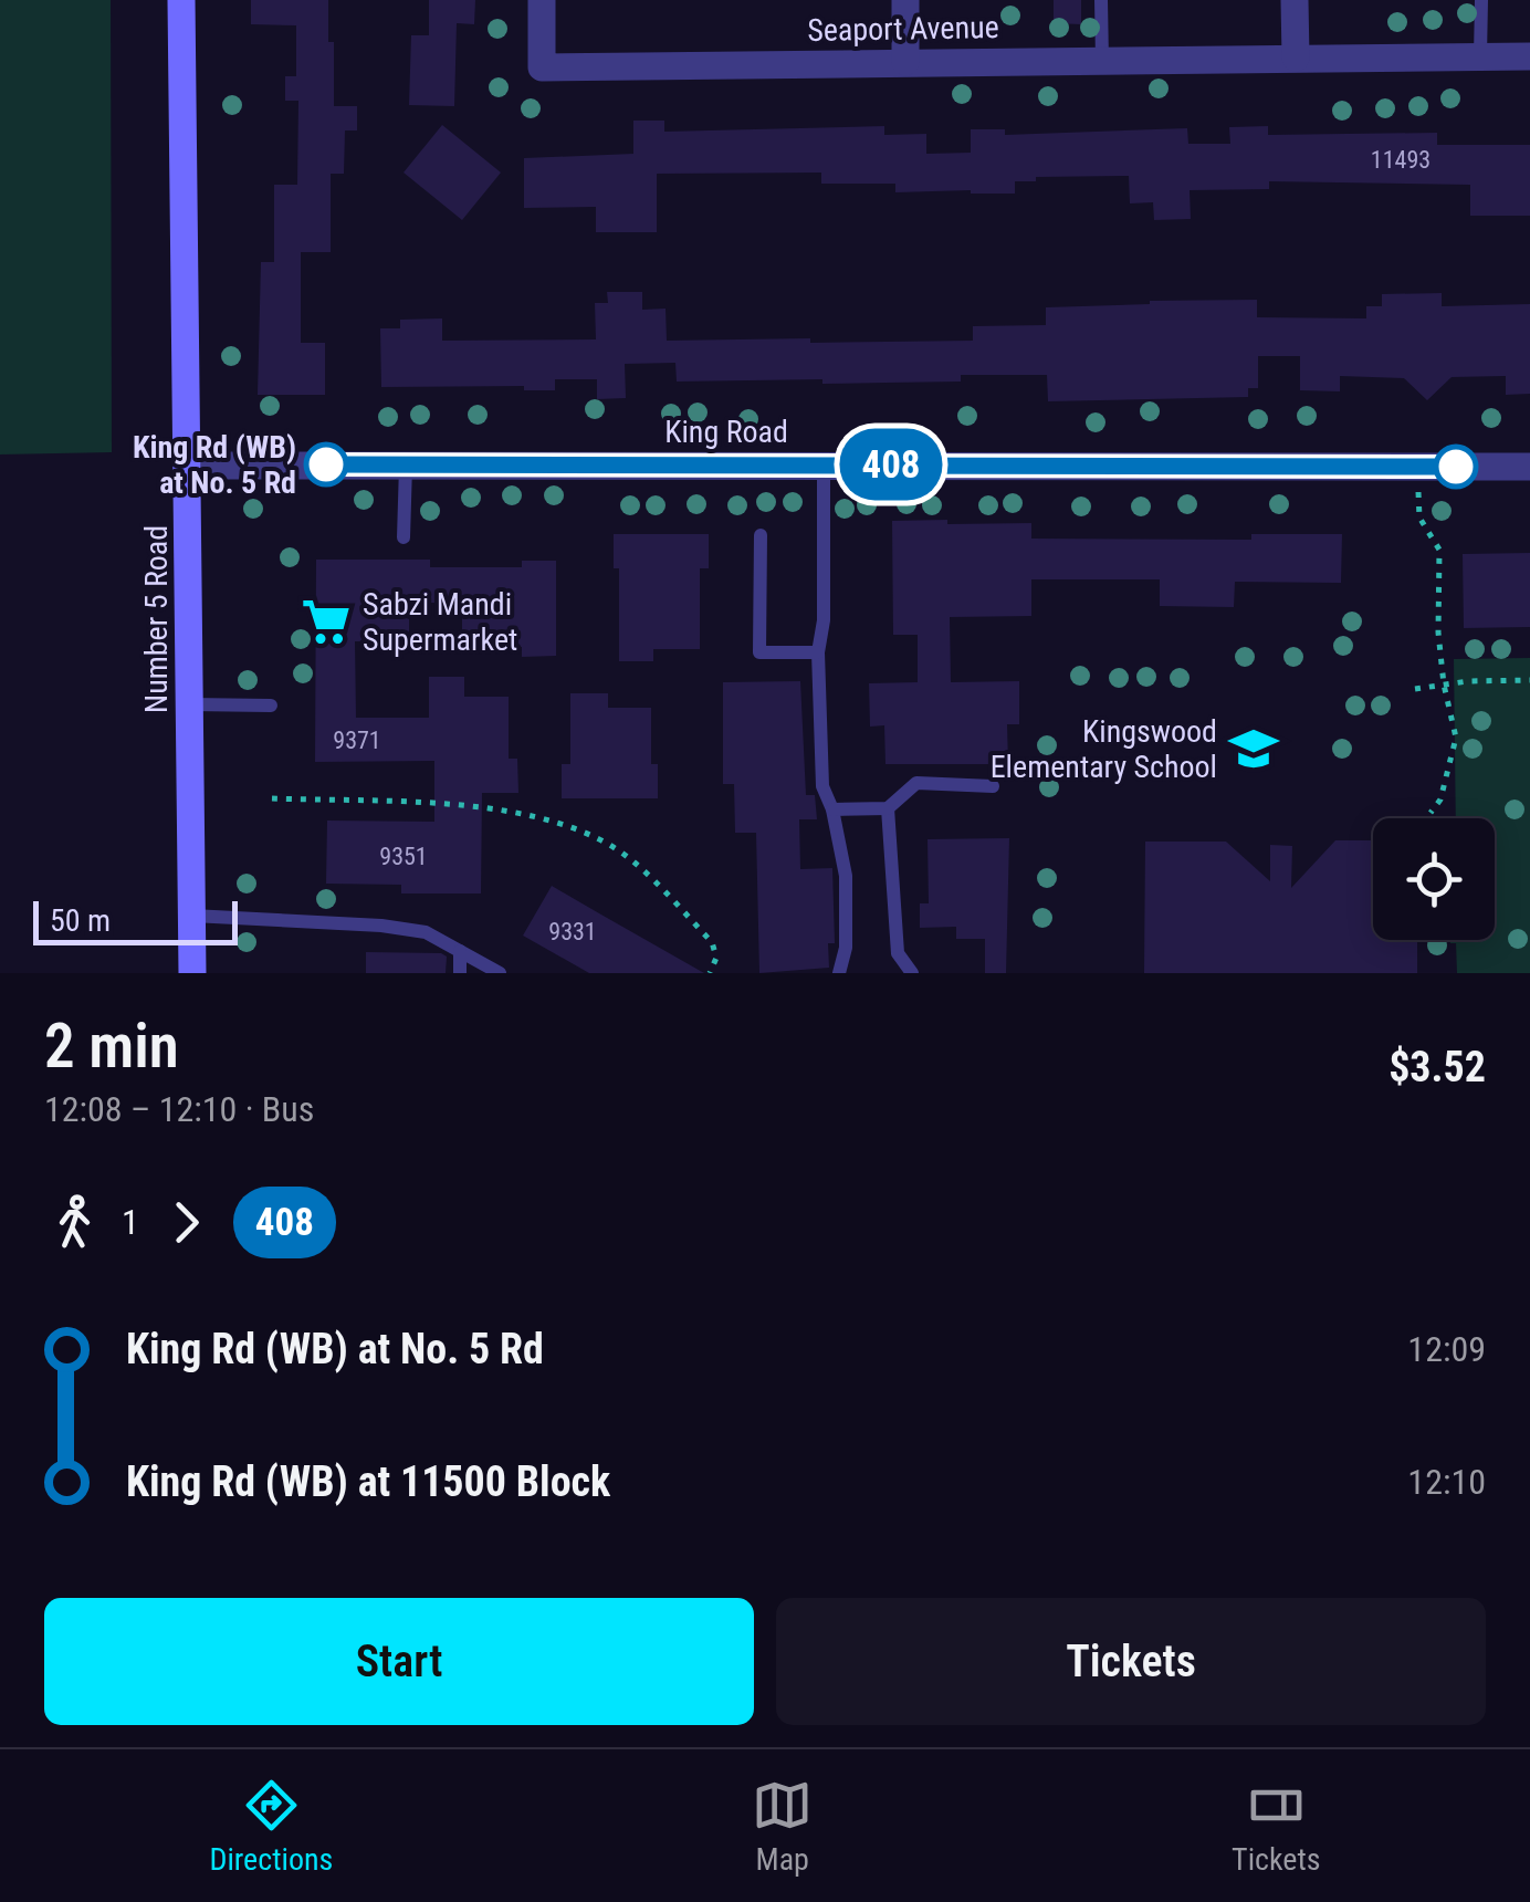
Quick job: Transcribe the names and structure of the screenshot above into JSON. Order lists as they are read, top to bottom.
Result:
{
  "streets": {
    "main road": ["Number 5 Road"],
    "street": ["Seaport Avenue", "King Road"]
  },
  "crossings": [
    ["King Road", "Number 5 Road"]
  ],
  "places": {
    "other": ["King Rd (WB) at No. 5 Rd"],
    "supermarket": ["Sabzi Mandi Supermarket"],
    "school or university": ["Kingswood Elementary School"]
  },
  "lines": ["bus line 408"],
  "house_numbers": [
    "11493",
    "9371",
    "9351",
    "9331"
  ],
  "scale_bar": "50 m",
  "page": {
    "on_map": "408",
    "scale": "50 m",
    "heading": ["2 min", "12:08 – 12:10 · Bus", "$3.52"],
    "legs": ["1", "408"],
    "list": [
      {
        "name": "King Rd (WB) at No. 5 Rd",
        "value": "12:09"
      },
      {
        "name": "King Rd (WB) at 11500 Block",
        "value": "12:10"
      }
    ],
    "buttons": ["Start", "Tickets"],
    "tabs": ["Directions", "Map", "Tickets"]
  }
}
